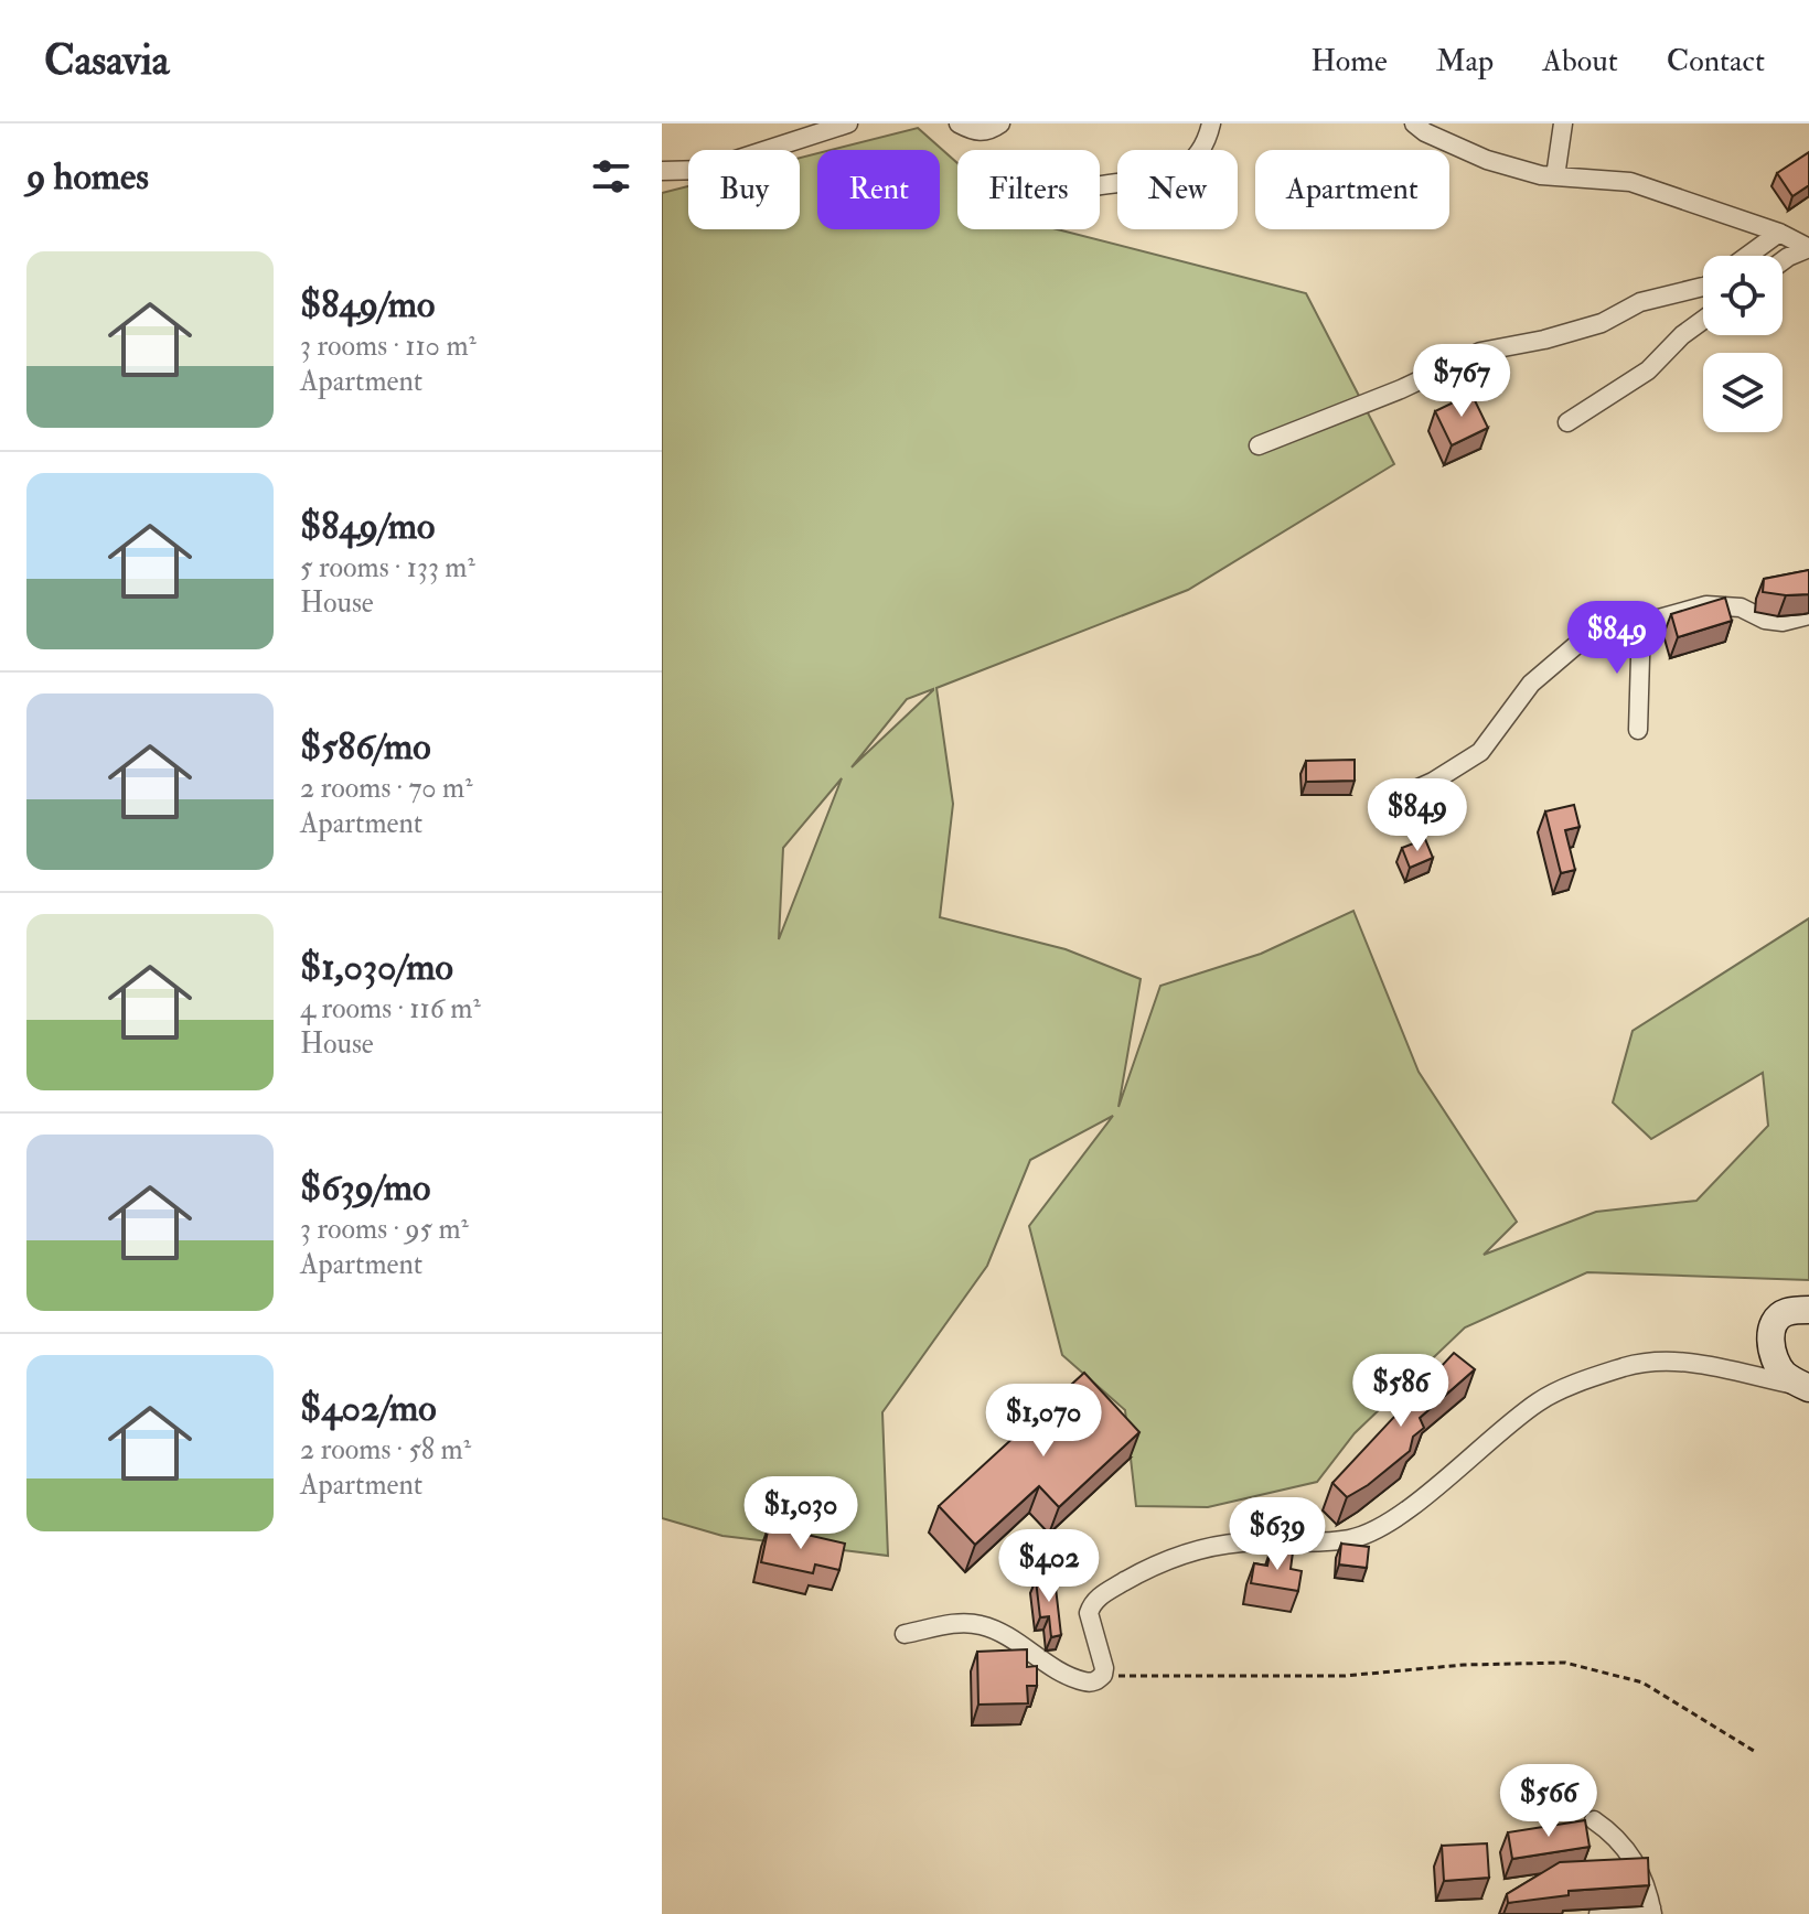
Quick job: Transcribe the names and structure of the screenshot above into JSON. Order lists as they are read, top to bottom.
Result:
{
  "page": {
    "header": "Casavia",
    "nav": [
      "Home",
      "Map",
      "About",
      "Contact"
    ],
    "heading": "9 homes",
    "chip": [
      "Buy",
      "Rent",
      "Filters",
      "New",
      "Apartment"
    ],
    "list": [
      {
        "name": "$849/mo",
        "note": "3 rooms · 110 m² · Apartment"
      },
      {
        "name": "$849/mo",
        "note": "5 rooms · 133 m² · House"
      },
      {
        "name": "$586/mo",
        "note": "2 rooms · 70 m² · Apartment"
      },
      {
        "name": "$1,030/mo",
        "note": "4 rooms · 116 m² · House"
      },
      {
        "name": "$639/mo",
        "note": "3 rooms · 95 m² · Apartment"
      },
      {
        "name": "$402/mo",
        "note": "2 rooms · 58 m² · Apartment"
      }
    ],
    "price": [
      "$767",
      "$849",
      "$849",
      "$586",
      "$1,070",
      "$1,030",
      "$639",
      "$402",
      "$566"
    ]
  }
}
